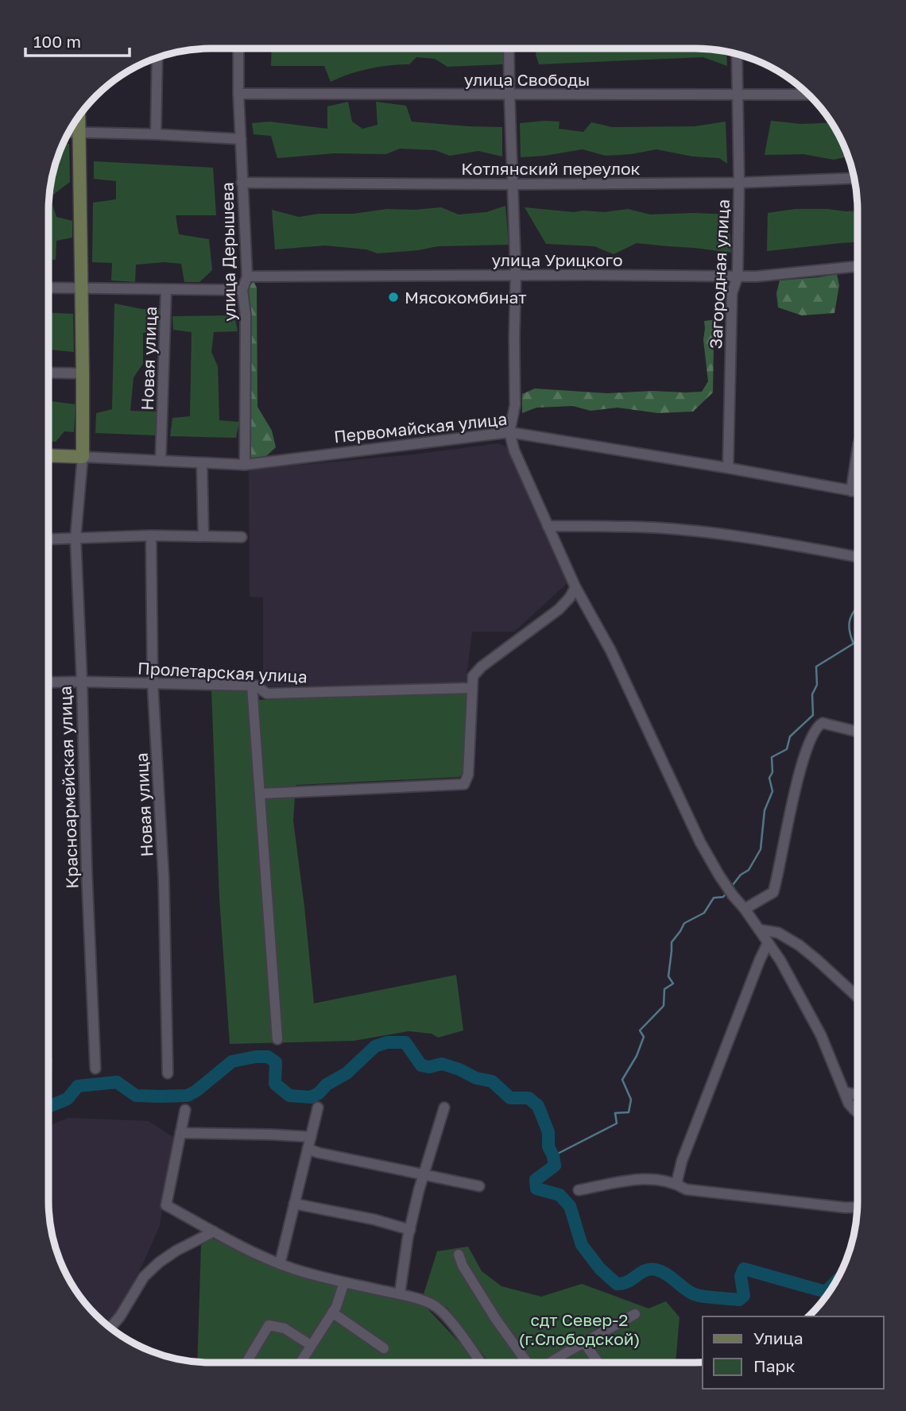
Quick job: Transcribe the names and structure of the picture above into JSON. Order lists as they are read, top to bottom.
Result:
{
  "streets": {
    "main road": ["Первомайская улица", "Красноармейская улица"],
    "street": [
      "улица Свободы",
      "Котлянский переулок",
      "улица Дерышева",
      "улица Урицкого",
      "Загородная улица",
      "Новая улица",
      "Пролетарская улица"
    ]
  },
  "crossings": [
    ["улица Свободы", "улица Дерышева"],
    ["улица Свободы", "Загородная улица"],
    ["Котлянский переулок", "улица Дерышева"],
    ["Котлянский переулок", "Загородная улица"],
    ["улица Дерышева", "улица Урицкого"],
    ["улица Дерышева", "Первомайская улица"],
    ["улица Урицкого", "Загородная улица"],
    ["Загородная улица", "Первомайская улица"],
    ["Новая улица", "Первомайская улица"],
    ["Новая улица", "Пролетарская улица"],
    ["Первомайская улица", "Красноармейская улица"],
    ["Пролетарская улица", "Красноармейская улица"]
  ],
  "parks": ["сдт Север-2 (г.Слободской)"],
  "places": ["Мясокомбинат"],
  "legend": ["Улица", "Парк"],
  "scale_bar": "100 m"
}
